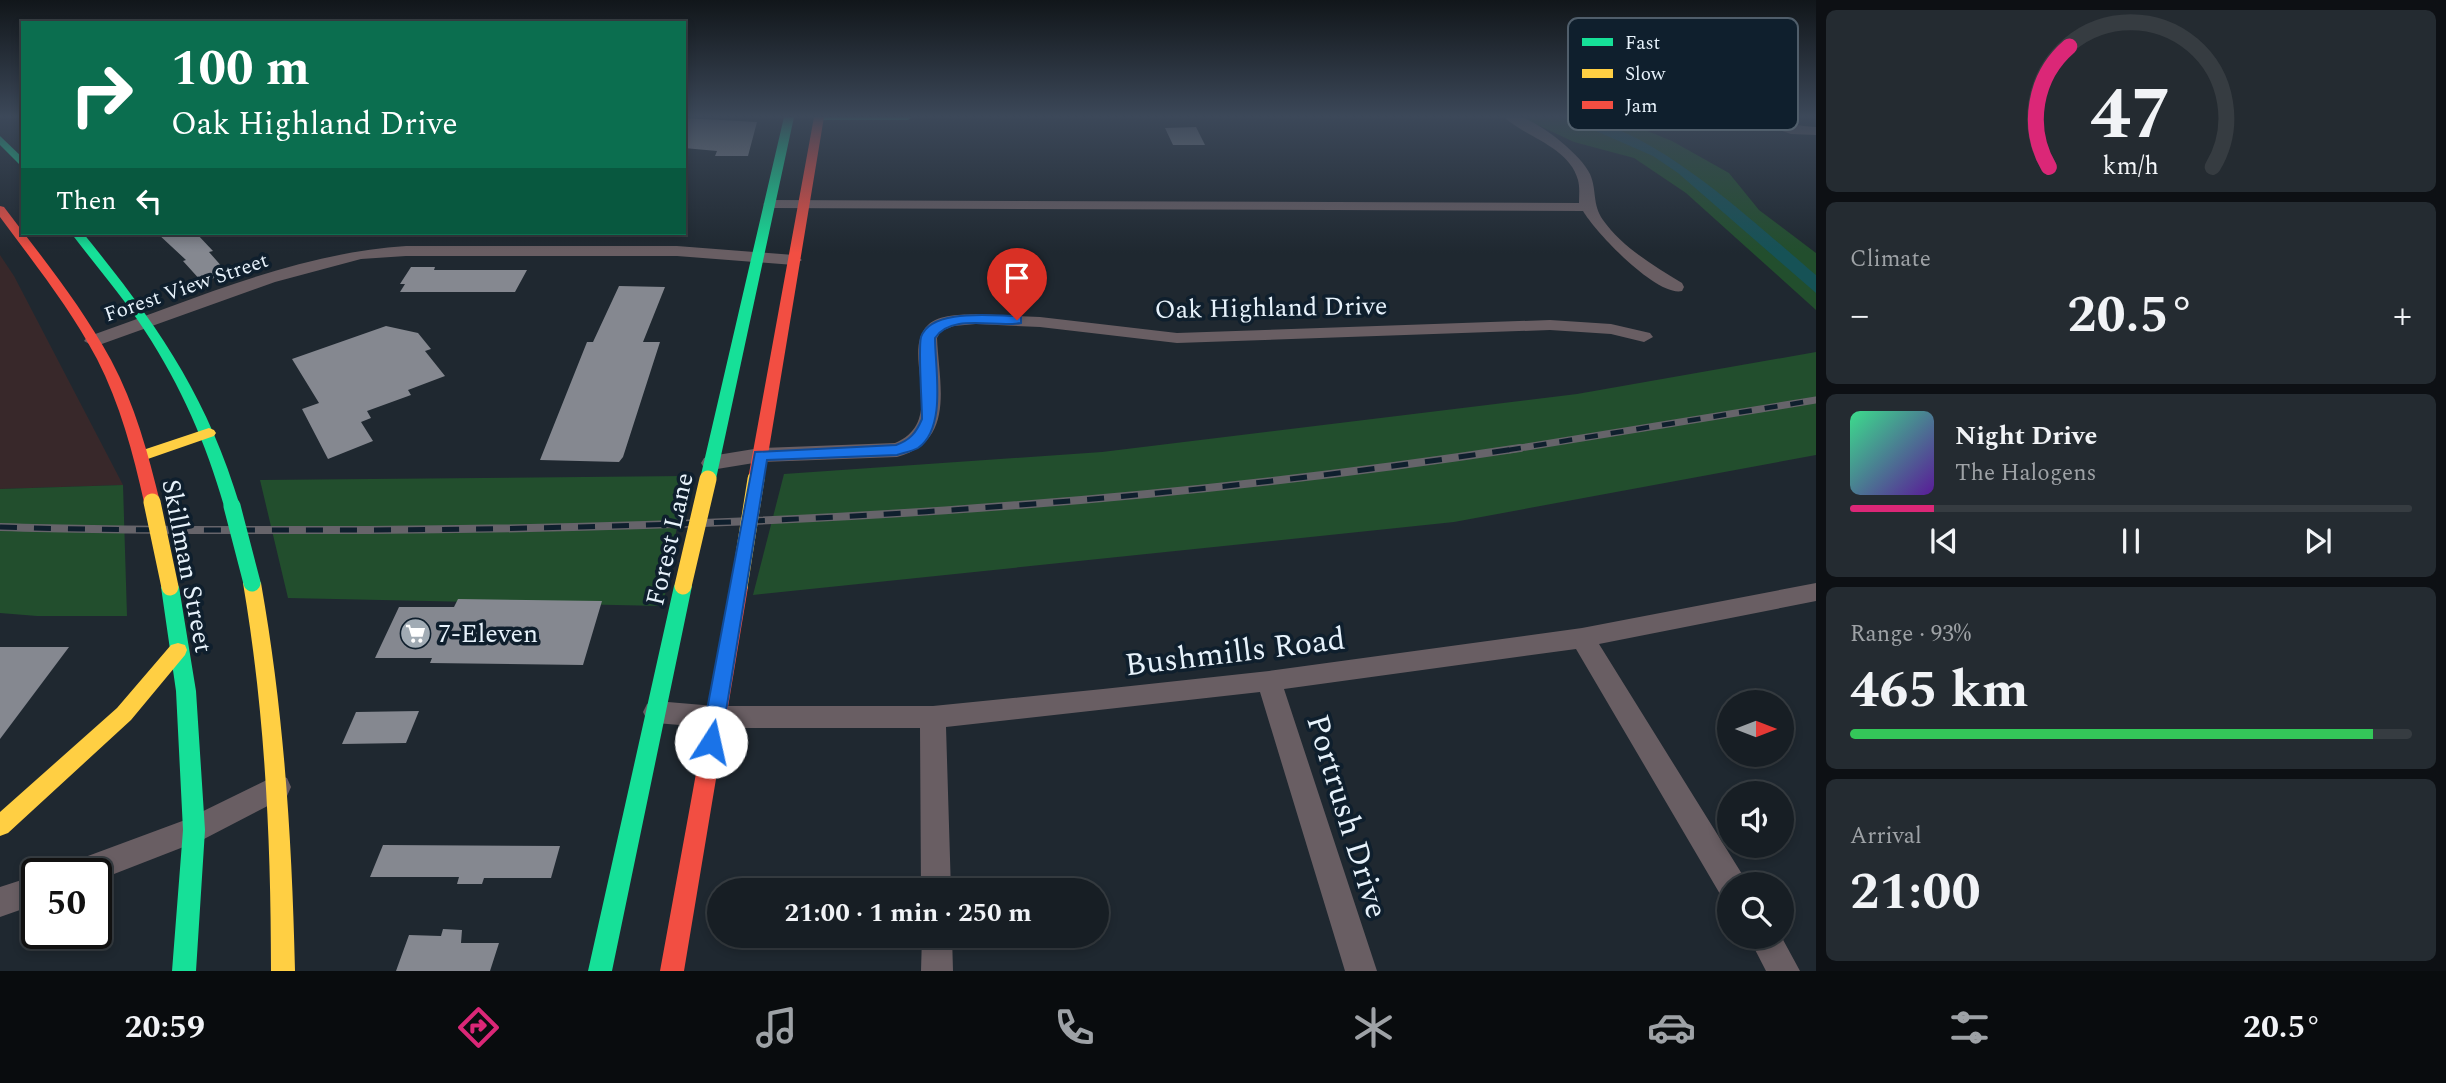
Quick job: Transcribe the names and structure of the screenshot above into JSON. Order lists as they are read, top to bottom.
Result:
{
  "streets": {
    "main road": ["Forest Lane", "Skillman Street"],
    "street": [
      "Forest View Street",
      "Oak Highland Drive",
      "Bushmills Road",
      "Portrush Drive"
    ]
  },
  "crossings": [
    ["Forest View Street", "Forest Lane"],
    ["Forest View Street", "Skillman Street"],
    ["Oak Highland Drive", "Forest Lane"],
    ["Forest Lane", "Bushmills Road"],
    ["Bushmills Road", "Portrush Drive"]
  ],
  "places": {
    "supermarket": ["7-Eleven"]
  },
  "legend": ["Fast", "Slow", "Jam"],
  "north": "right",
  "page": {
    "turn": ["100 m", "Oak Highland Drive"],
    "then": "Then",
    "tile": [
      "Climate",
      ["Range · 93%", "465 km"],
      ["Arrival", "21:00"]
    ],
    "heat": ["−", "20.5°", "+"],
    "song": ["Night Drive", "The Halogens"],
    "limit": "50",
    "trip": "21:00 · 1 min · 250 m",
    "tabs": ["20:59", "20.5°"],
    "gauge": ["47", "km/h"]
  }
}
